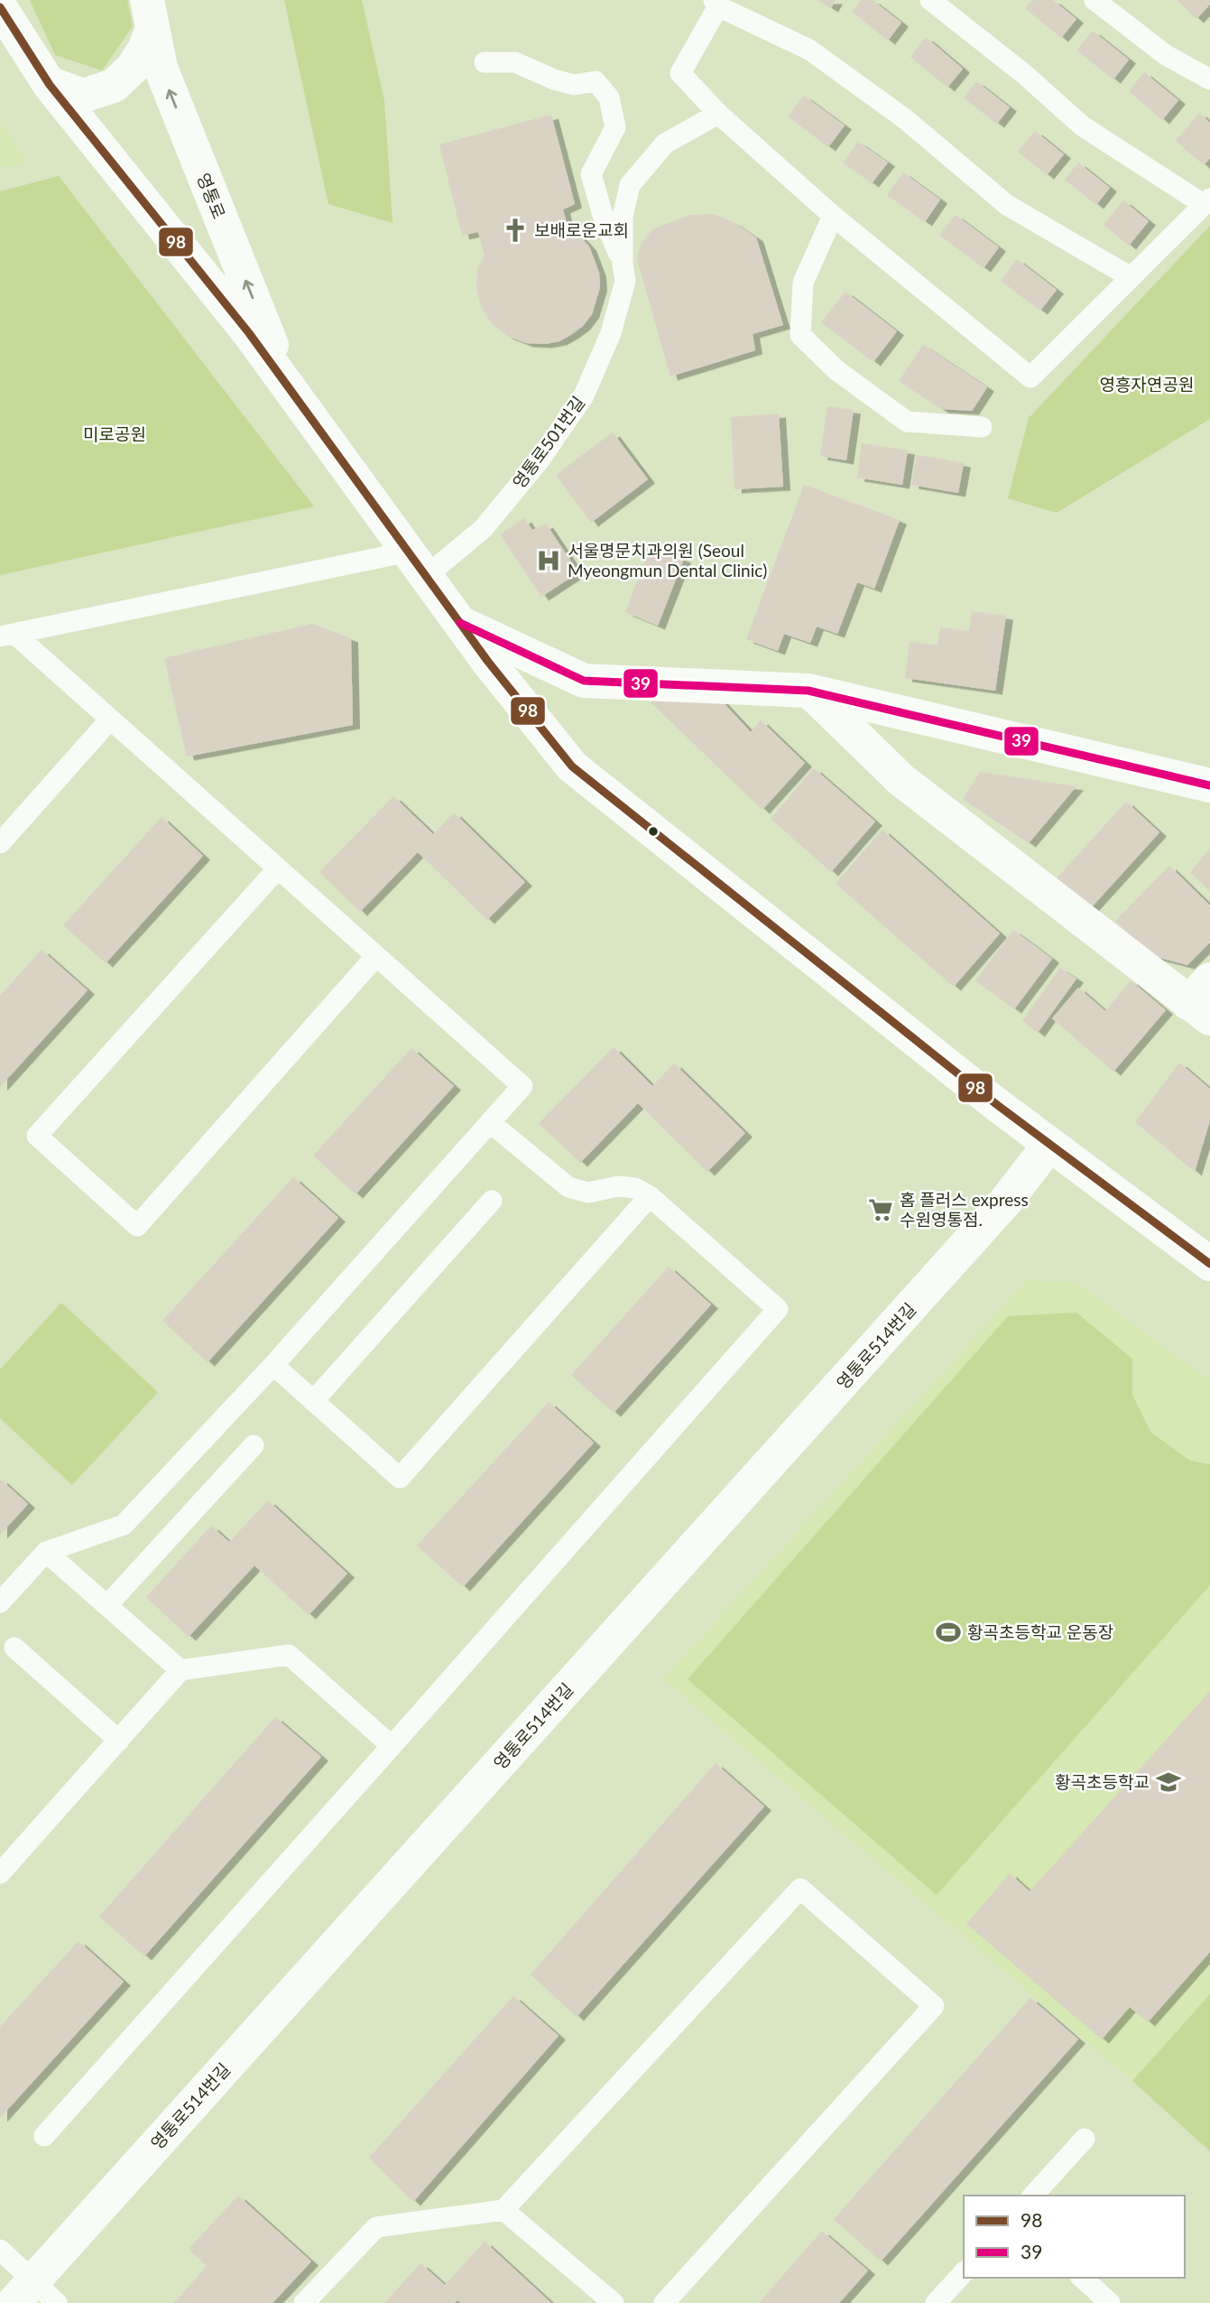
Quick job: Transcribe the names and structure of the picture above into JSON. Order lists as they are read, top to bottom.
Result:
{
  "streets": {
    "street": ["영통로", "영통로514번길"],
    "lane": ["영통로501번길"]
  },
  "crossings": [
    ["영통로", "영통로501번길"],
    ["영통로", "영통로514번길"]
  ],
  "parks": ["영흥자연공원", "미로공원"],
  "places": {
    "church": ["보배로운교회"],
    "hospital": ["서울명문치과의원 (Seoul Myeongmun Dental Clinic)"],
    "supermarket": ["홈 플러스 express 수원영통점."],
    "sports": ["황곡초등학교 운동장"],
    "school or university": ["황곡초등학교"]
  },
  "lines": ["transit line 98", "transit line 39"],
  "legend": ["98", "39"]
}
